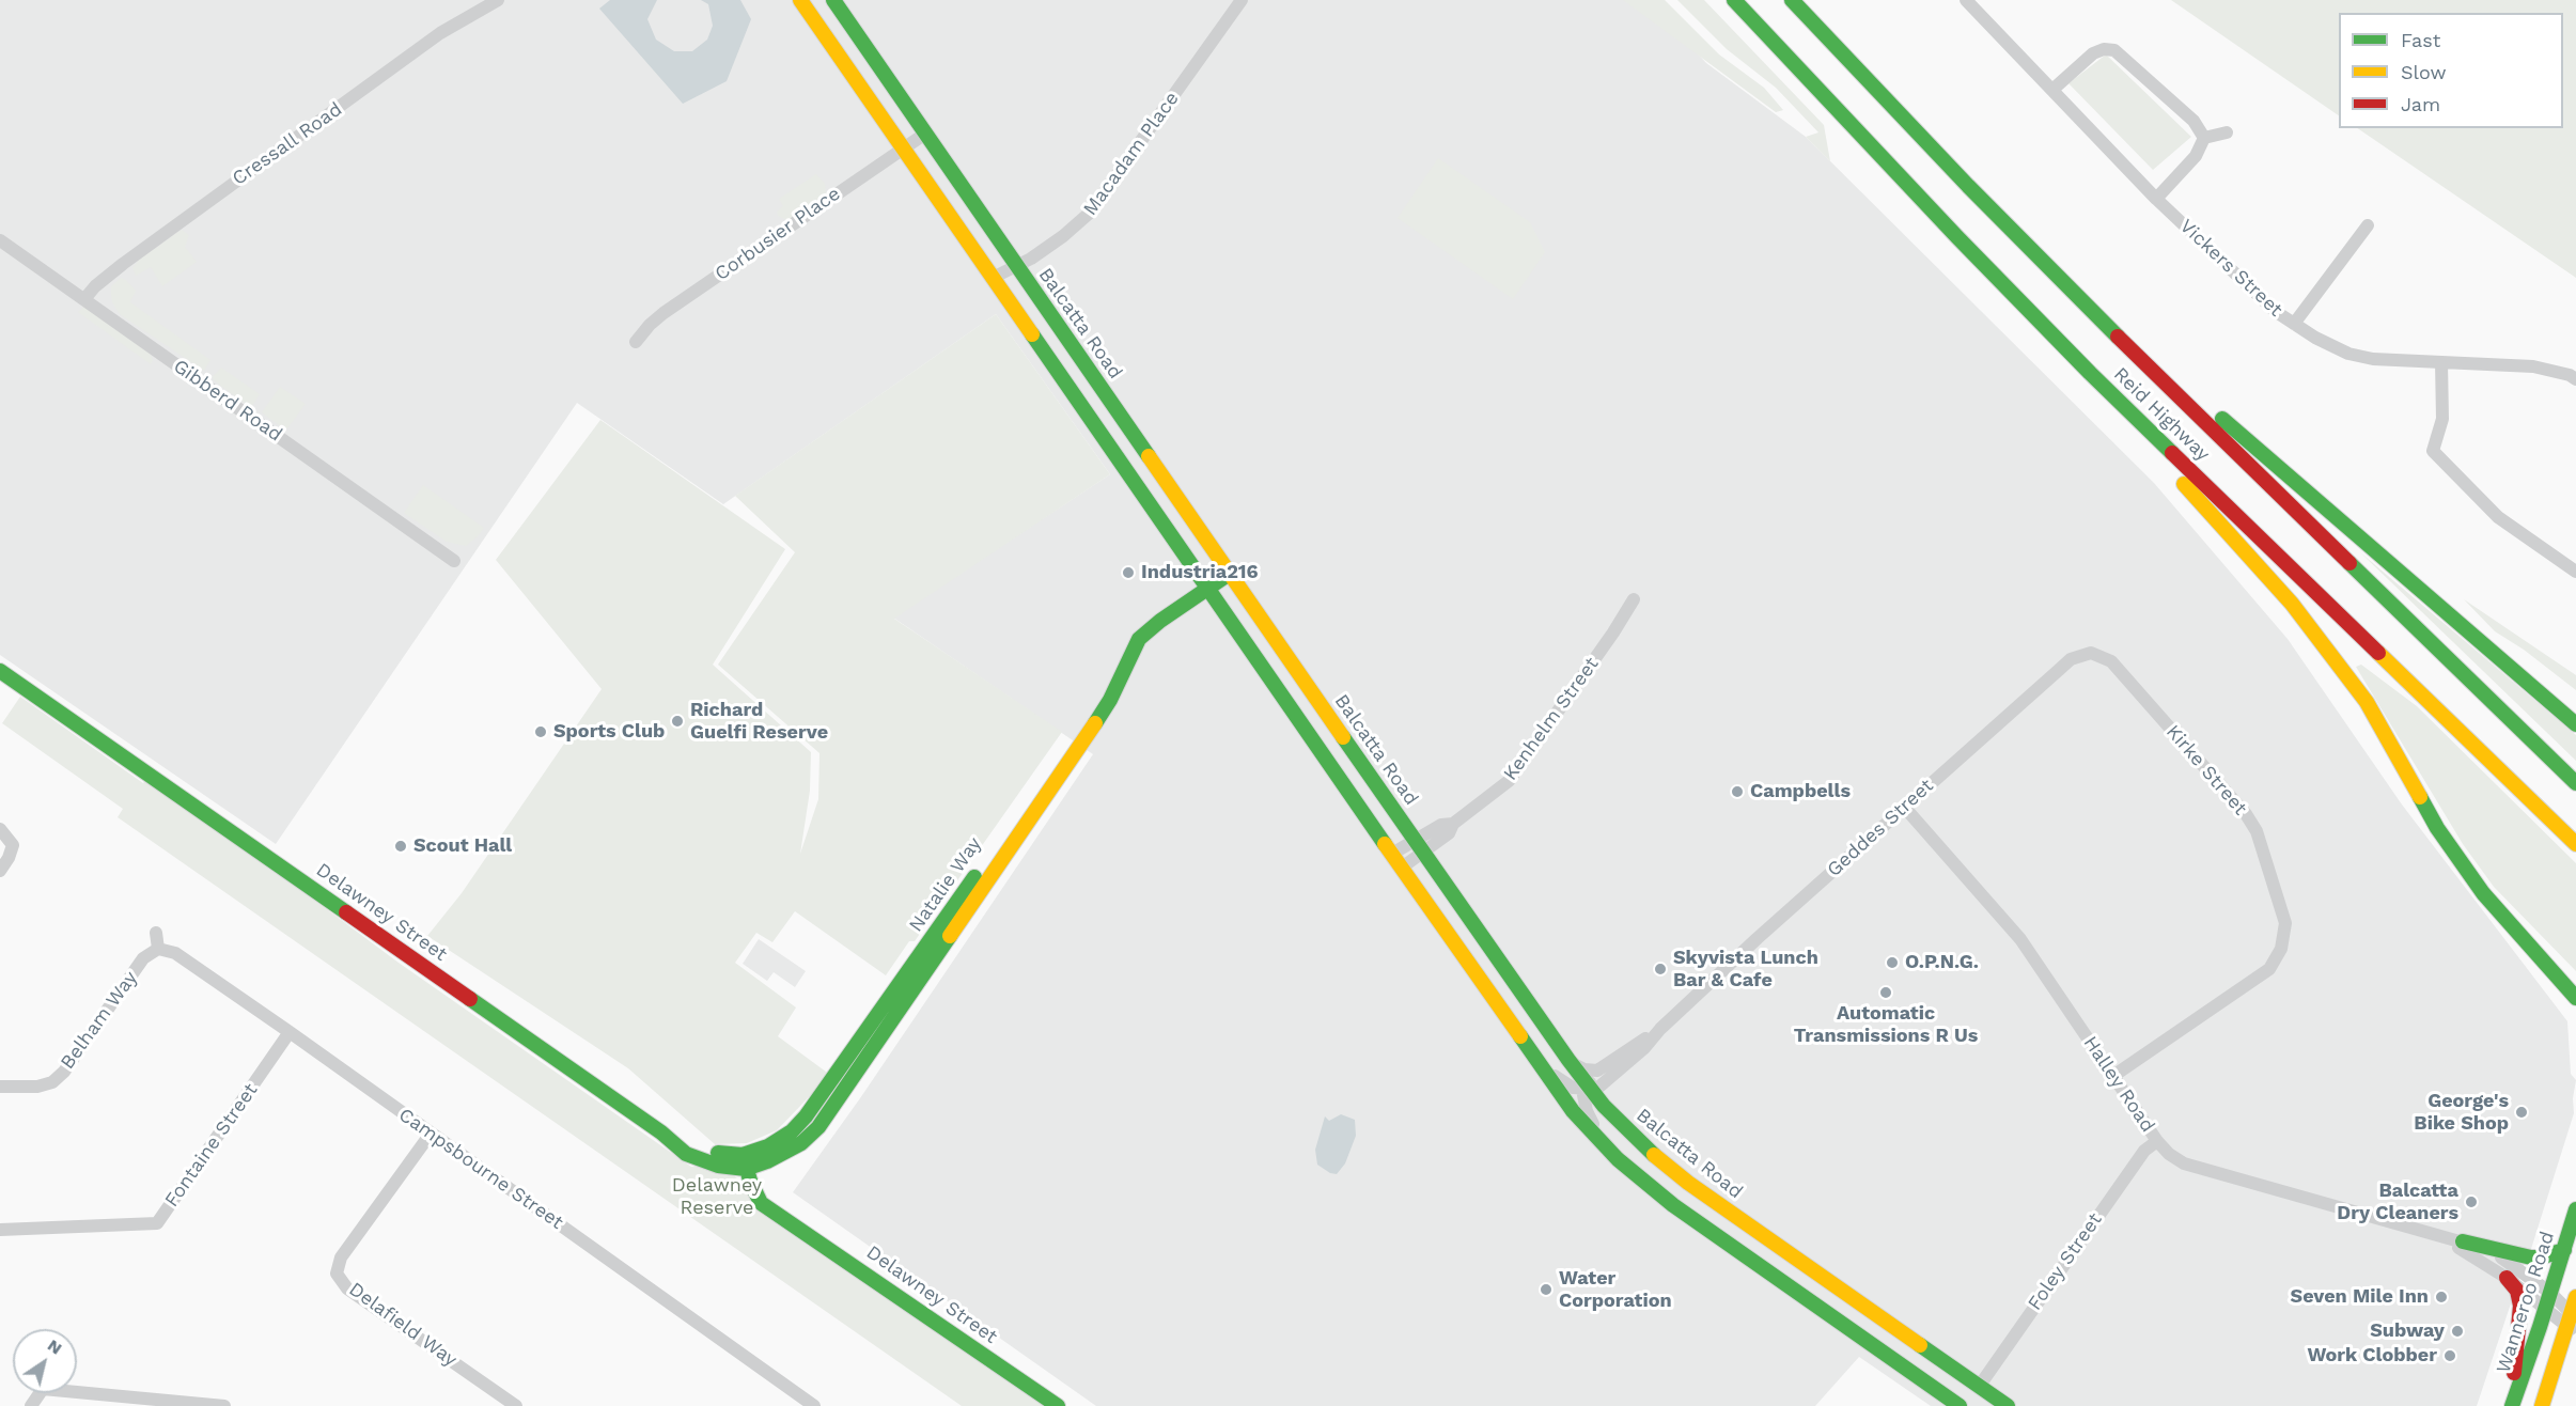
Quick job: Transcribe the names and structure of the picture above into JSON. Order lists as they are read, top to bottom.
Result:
{
  "streets": {
    "main road": [
      "Balcatta Road",
      "Reid Highway",
      "Natalie Way",
      "Delawney Street",
      "Wanneroo Road"
    ],
    "street": [
      "Cressall Road",
      "Macadam Place",
      "Corbusier Place",
      "Vickers Street",
      "Gibberd Road",
      "Kenhelm Street",
      "Kirke Street",
      "Geddes Street",
      "Belham Way",
      "Halley Road",
      "Fontaine Street",
      "Campsbourne Street",
      "Foley Street",
      "Delafield Way"
    ]
  },
  "crossings": [
    ["Cressall Road", "Gibberd Road"],
    ["Macadam Place", "Balcatta Road"],
    ["Corbusier Place", "Balcatta Road"],
    ["Balcatta Road", "Kenhelm Street"],
    ["Balcatta Road", "Geddes Street"],
    ["Balcatta Road", "Natalie Way"],
    ["Balcatta Road", "Foley Street"],
    ["Kirke Street", "Geddes Street"],
    ["Kirke Street", "Halley Road"],
    ["Geddes Street", "Halley Road"],
    ["Natalie Way", "Delawney Street"],
    ["Belham Way", "Campsbourne Street"],
    ["Halley Road", "Foley Street"],
    ["Halley Road", "Wanneroo Road"],
    ["Fontaine Street", "Campsbourne Street"],
    ["Campsbourne Street", "Delafield Way"]
  ],
  "parks": ["Delawney Reserve"],
  "places": [
    "Industria216",
    "Richard Guelfi Reserve",
    "Sports Club",
    "Campbells",
    "Scout Hall",
    "O.P.N.G.",
    "Skyvista Lunch Bar & Cafe",
    "Automatic Transmissions R Us",
    "George's Bike Shop",
    "Balcatta Dry Cleaners",
    "Water Corporation",
    "Seven Mile Inn",
    "Subway",
    "Work Clobber"
  ],
  "legend": ["Fast", "Slow", "Jam"],
  "north": "top right"
}
